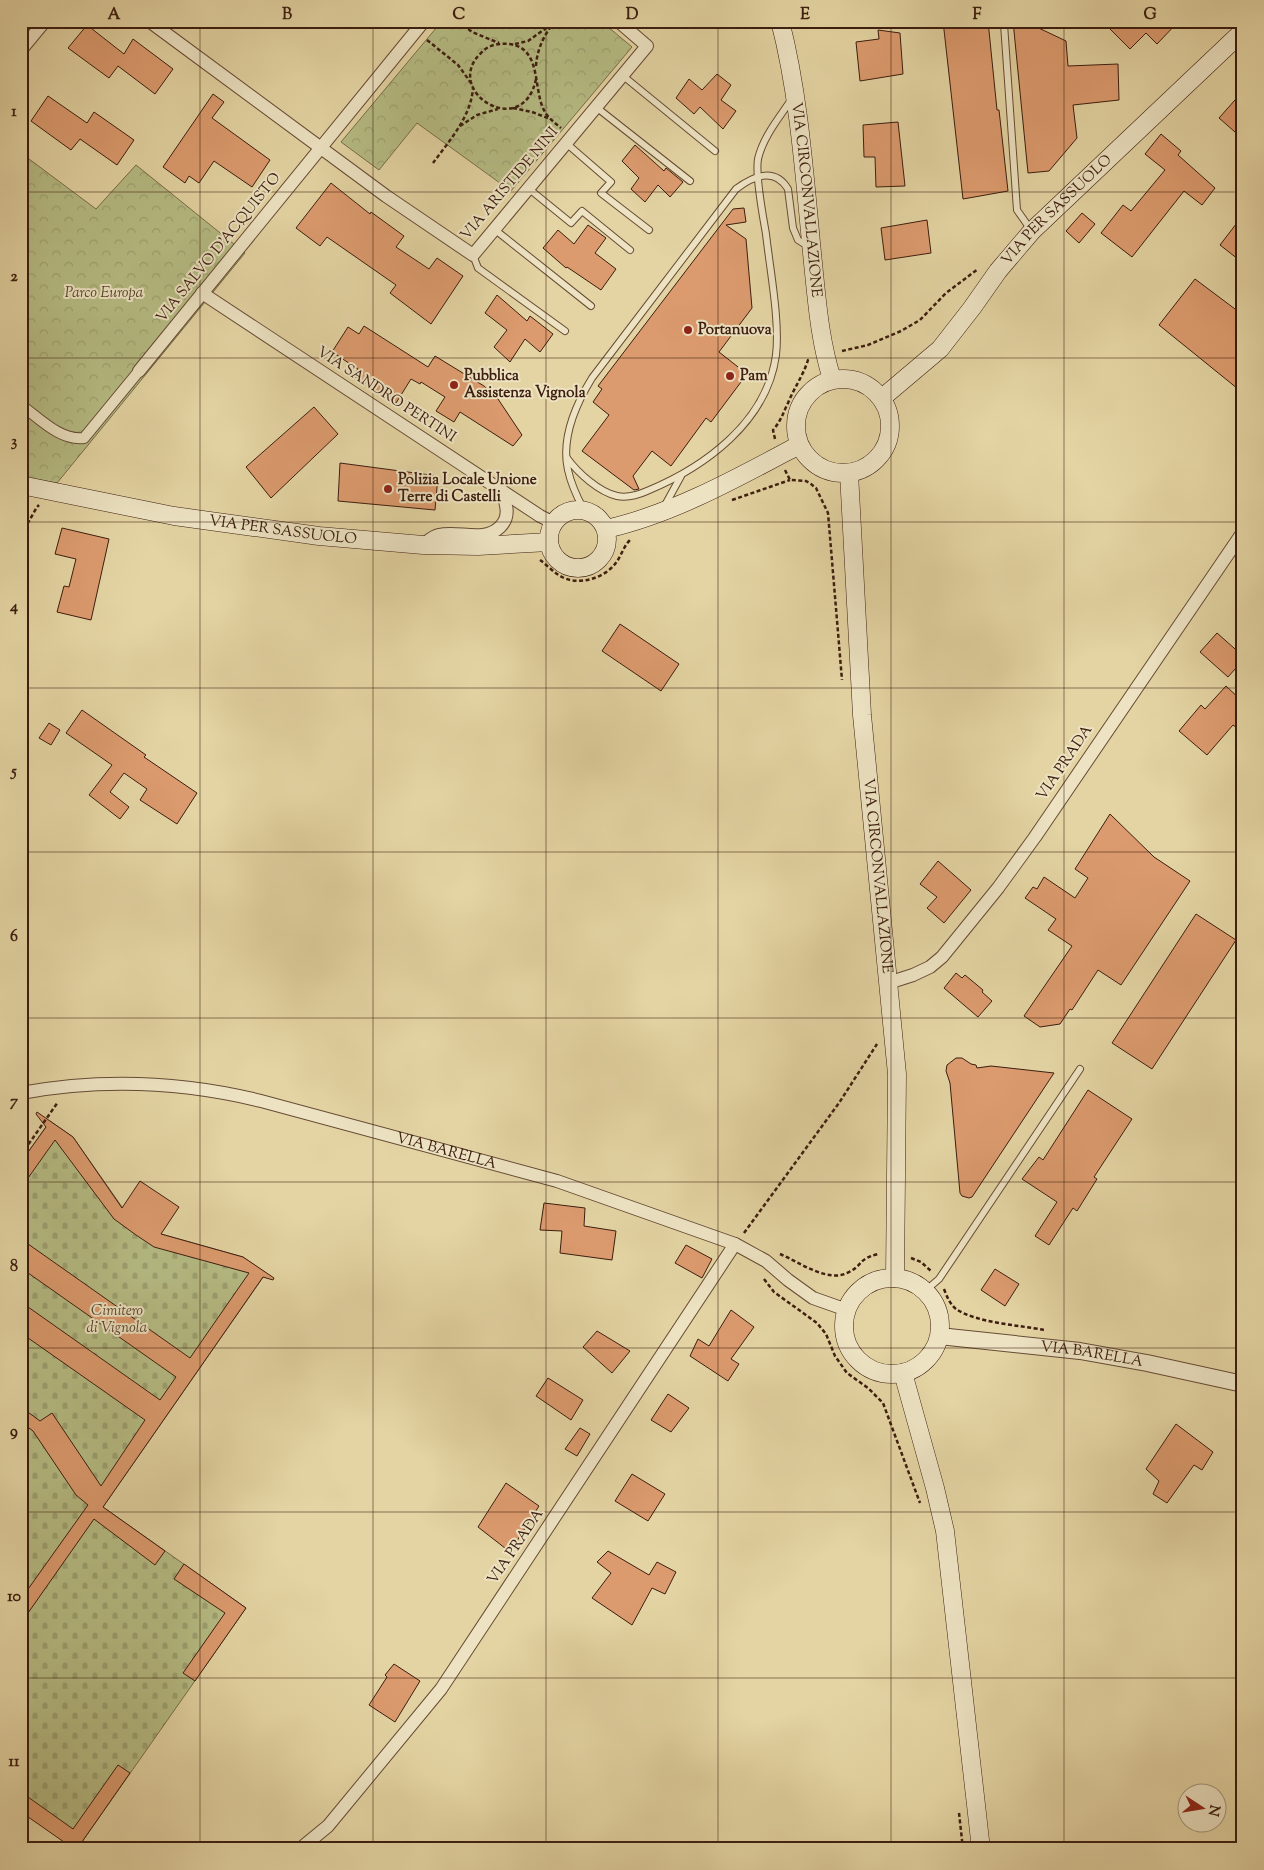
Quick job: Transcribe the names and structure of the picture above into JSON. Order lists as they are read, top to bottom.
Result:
{
  "streets": {
    "main road": ["VIA CIRCONVALLAZIONE", "VIA PER SASSUOLO"],
    "street": [
      "VIA ARISTIDE NINI",
      "VIA SALVO D'ACQUISTO",
      "VIA SANDRO PERTINI",
      "VIA PRADA",
      "VIA BARELLA"
    ]
  },
  "crossings": [
    ["VIA ARISTIDE NINI", "VIA SALVO D'ACQUISTO"],
    ["VIA CIRCONVALLAZIONE", "VIA PER SASSUOLO"],
    ["VIA CIRCONVALLAZIONE", "VIA PRADA"],
    ["VIA CIRCONVALLAZIONE", "VIA BARELLA"],
    ["VIA PER SASSUOLO", "VIA SANDRO PERTINI"],
    ["VIA SALVO D'ACQUISTO", "VIA SANDRO PERTINI"],
    ["VIA PRADA", "VIA BARELLA"]
  ],
  "parks": ["Parco Europa", "Cimitero di Vignola"],
  "places": [
    "Portanuova",
    "Pam",
    "Pubblica Assistenza Vignola",
    "Polizia Locale Unione Terre di Castelli"
  ],
  "north": "right",
  "grid": {
    "columns": [
      "A",
      "B",
      "C",
      "D",
      "E",
      "F",
      "G"
    ],
    "rows": [
      "1",
      "2",
      "3",
      "4",
      "5",
      "6",
      "7",
      "8",
      "9",
      "10",
      "11"
    ]
  }
}
